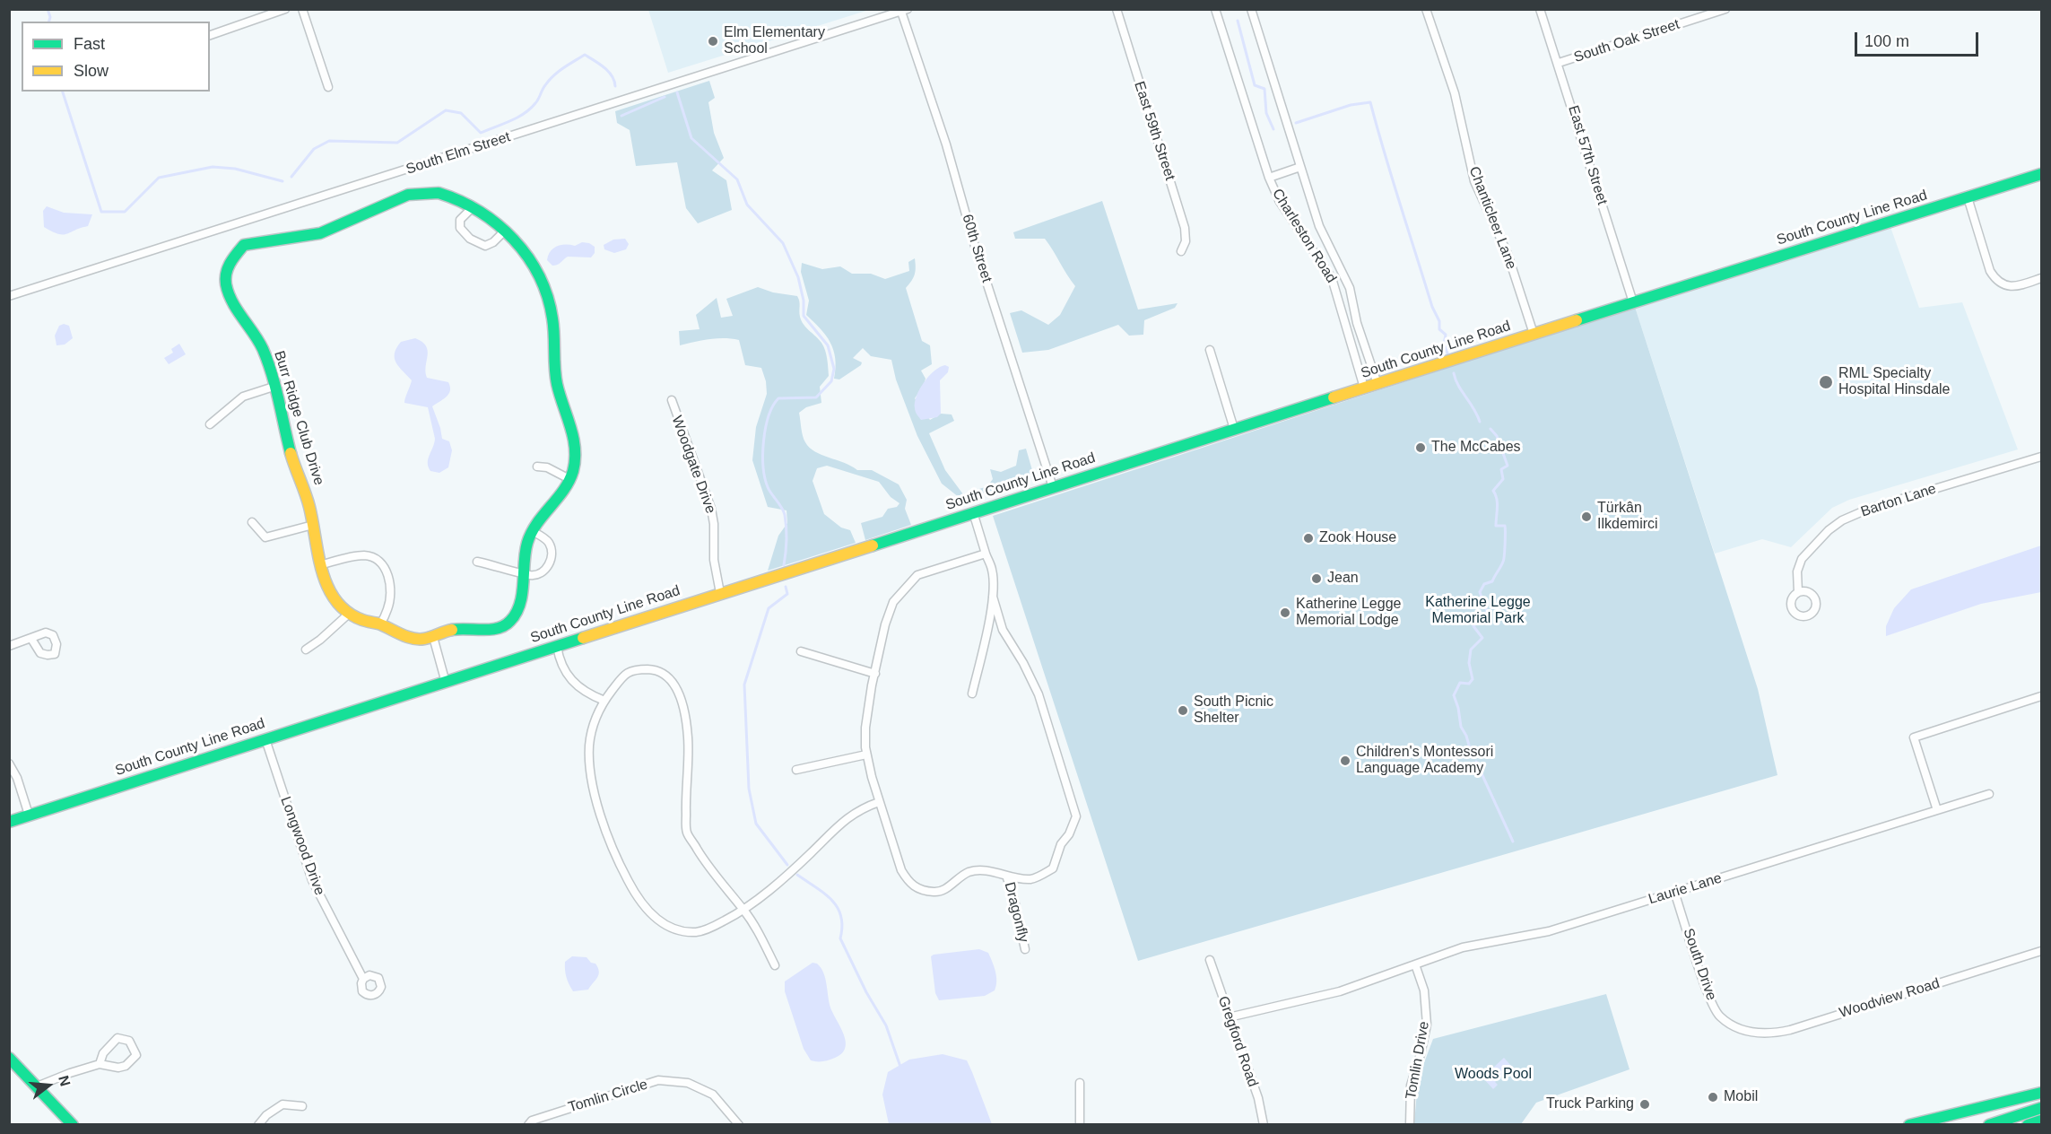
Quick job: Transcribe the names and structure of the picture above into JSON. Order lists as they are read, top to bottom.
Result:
{
  "streets": {
    "main road": ["South County Line Road", "Burr Ridge Club Drive"],
    "street": [
      "South Oak Street",
      "East 59th Street",
      "South Elm Street",
      "East 57th Street",
      "Chanticleer Lane",
      "Charleston Road",
      "60th Street",
      "Woodgate Drive",
      "Barton Lane",
      "Longwood Drive",
      "Laurie Lane",
      "Dragonfly",
      "South Drive",
      "Woodview Road",
      "Gregford Road",
      "Tomlin Drive",
      "Tomlin Circle"
    ]
  },
  "crossings": [
    ["South Oak Street", "East 57th Street"],
    ["South Elm Street", "60th Street"],
    ["East 57th Street", "South County Line Road"],
    ["Chanticleer Lane", "South County Line Road"],
    ["South County Line Road", "Charleston Road"],
    ["South County Line Road", "60th Street"],
    ["South County Line Road", "Woodgate Drive"],
    ["South County Line Road", "Longwood Drive"],
    ["Laurie Lane", "South Drive"],
    ["Laurie Lane", "Gregford Road"],
    ["Laurie Lane", "Tomlin Drive"],
    ["South Drive", "Woodview Road"]
  ],
  "parks": ["Katherine Legge Memorial Park", "Woods Pool"],
  "places": [
    "Elm Elementary School",
    "RML Specialty Hospital Hinsdale",
    "The McCabes",
    "Türkân Ilkdemirci",
    "Zook House",
    "Jean",
    "Katherine Legge Memorial Lodge",
    "South Picnic Shelter",
    "Children's Montessori Language Academy",
    "Mobil",
    "Truck Parking"
  ],
  "legend": ["Fast", "Slow"],
  "scale_bar": "100 m",
  "north": "right"
}
